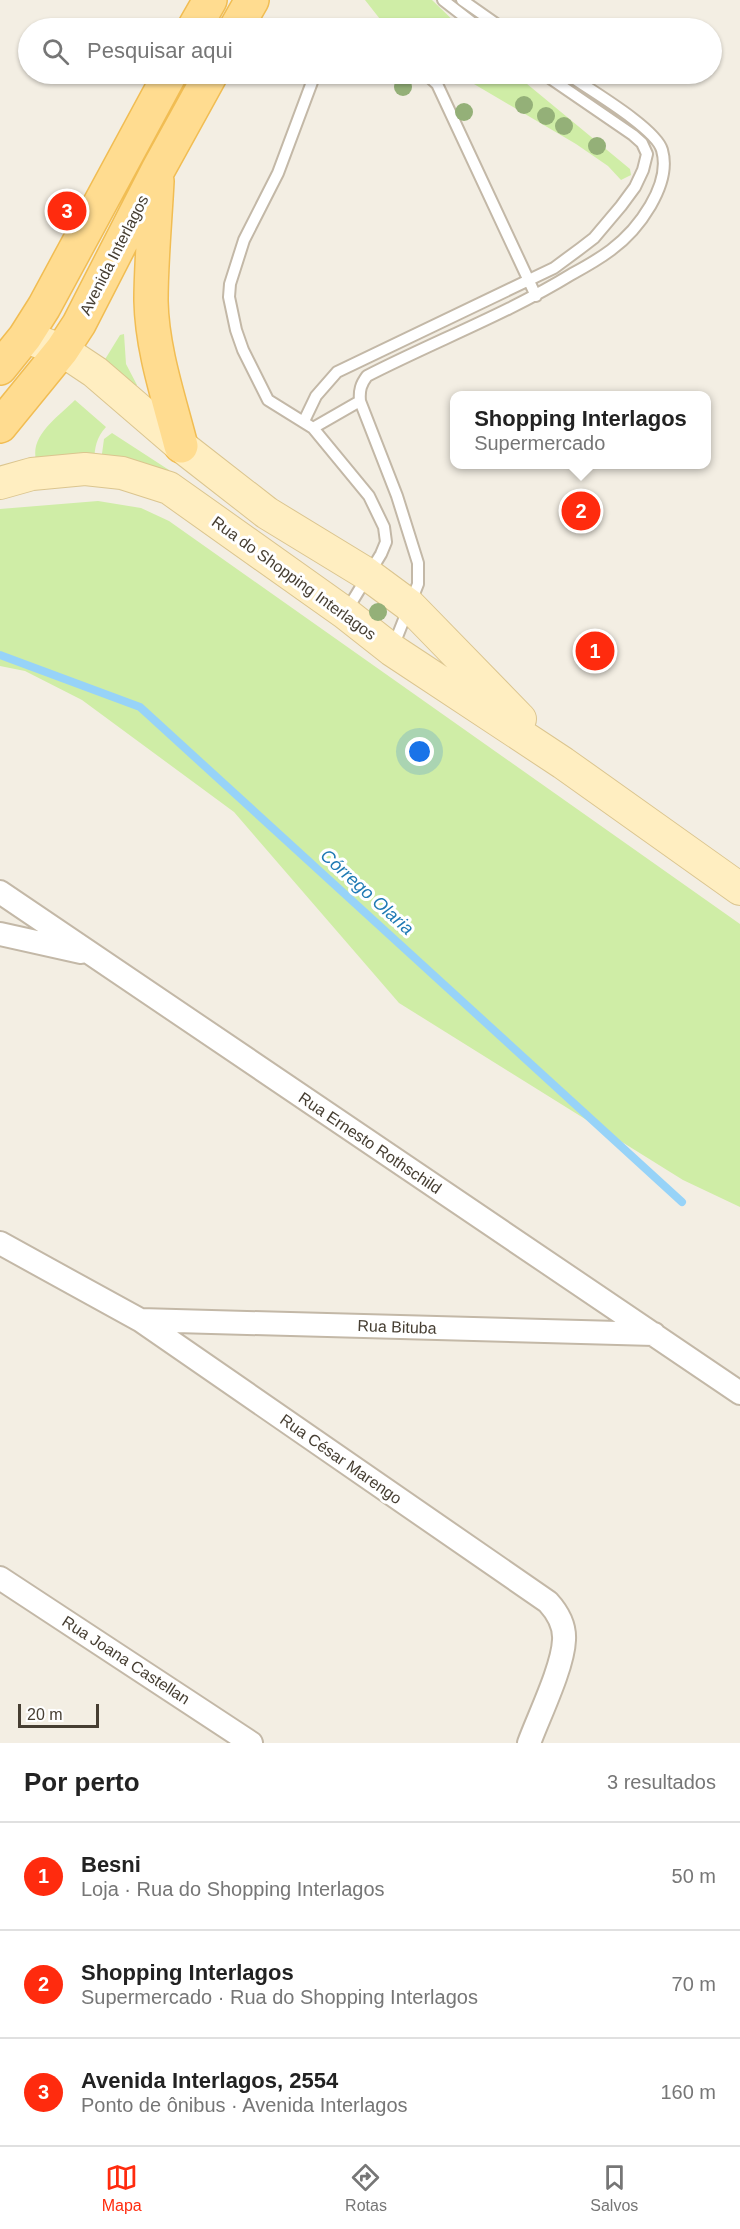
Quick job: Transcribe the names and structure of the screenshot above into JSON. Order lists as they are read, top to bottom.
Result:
{
  "streets": {
    "main road": ["Avenida Interlagos"],
    "street": [
      "Rua do Shopping Interlagos",
      "Rua Ernesto Rothschild",
      "Rua Bituba",
      "Rua César Marengo",
      "Rua Joana Castellan"
    ]
  },
  "crossings": [
    ["Avenida Interlagos", "Rua do Shopping Interlagos"],
    ["Rua Ernesto Rothschild", "Rua Bituba"],
    ["Rua Bituba", "Rua César Marengo"]
  ],
  "water": ["Córrego Olaria"],
  "scale_bar": "20 m",
  "page": {
    "search": "Pesquisar aqui",
    "pins": ["3", "2", "1"],
    "popup": ["Shopping Interlagos", "Supermercado"],
    "scale": "20 m",
    "heading": ["Por perto", "3 resultados"],
    "list": [
      {
        "mark": "1",
        "name": "Besni",
        "note": "Loja · Rua do Shopping Interlagos",
        "value": "50 m"
      },
      {
        "mark": "2",
        "name": "Shopping Interlagos",
        "note": "Supermercado · Rua do Shopping Interlagos",
        "value": "70 m"
      },
      {
        "mark": "3",
        "name": "Avenida Interlagos, 2554",
        "note": "Ponto de ônibus · Avenida Interlagos",
        "value": "160 m"
      }
    ],
    "nav": ["Mapa", "Rotas", "Salvos"]
  }
}
